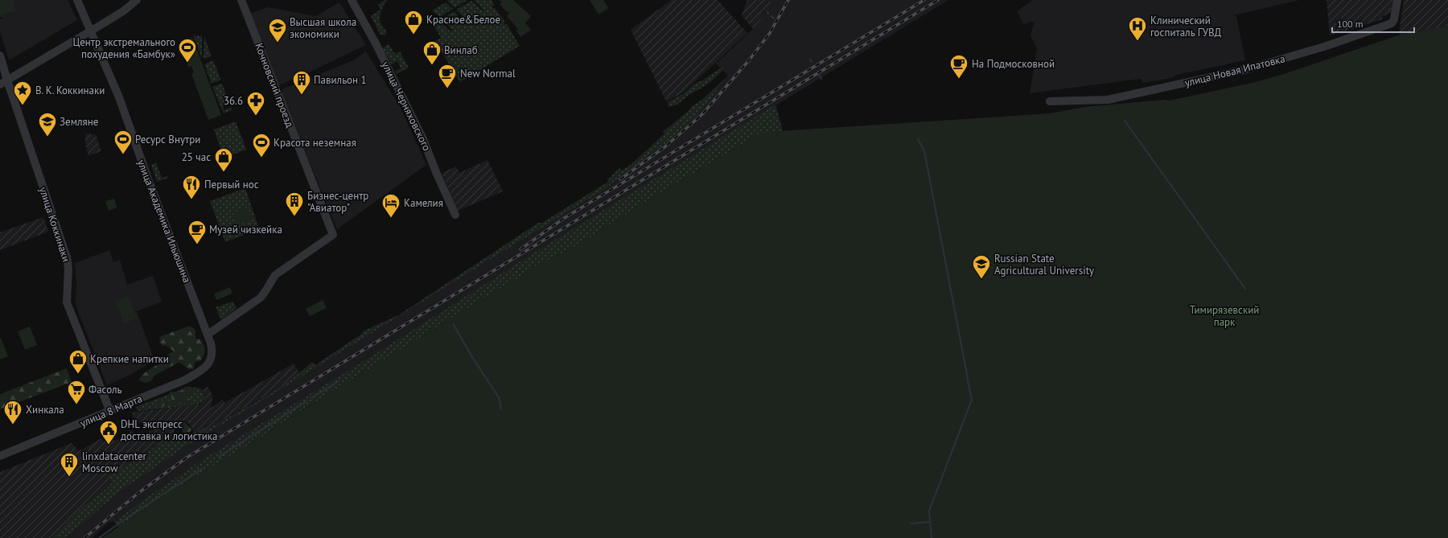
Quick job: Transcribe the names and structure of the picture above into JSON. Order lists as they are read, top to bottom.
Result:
{
  "streets": {
    "street": [
      "улица Новая Ипатовка",
      "Кочновский проезд",
      "улица Черняховского",
      "улица Академика Ильюшина",
      "улица Коккинаки",
      "улица 8 Марта"
    ]
  },
  "crossings": [
    ["Кочновский проезд", "улица Академика Ильюшина"],
    ["улица Академика Ильюшина", "улица 8 Марта"],
    ["улица Коккинаки", "улица 8 Марта"]
  ],
  "parks": ["Тимирязевский парк"],
  "places": {
    "shop": [
      "Красное&Белое",
      "Винлаб",
      "25 час",
      "Крепкие напитки"
    ],
    "hospital": ["Клинический госпиталь ГУВД"],
    "school or university": ["Высшая школа экономики", "Земляне", "Russian State Agricultural University"],
    "sports": ["Центр экстремального похудения «Бамбук»", "Ресурс Внутри", "Красота неземная"],
    "cafe": ["На Подмосковной", "New Normal", "Музей чизкейка"],
    "building": ["Павильон 1", "Бизнес-центр \"Авиатор\"", "linxdatacenter Moscow"],
    "place": ["В. К. Коккинаки"],
    "pharmacy": ["36.6"],
    "restaurant": ["Первый нос", "Хинкала"],
    "hotel": ["Камелия"],
    "supermarket": ["Фасоль"],
    "public building": ["DHL экспресс доставка и логистика"]
  },
  "scale_bar": "100 m"
}
